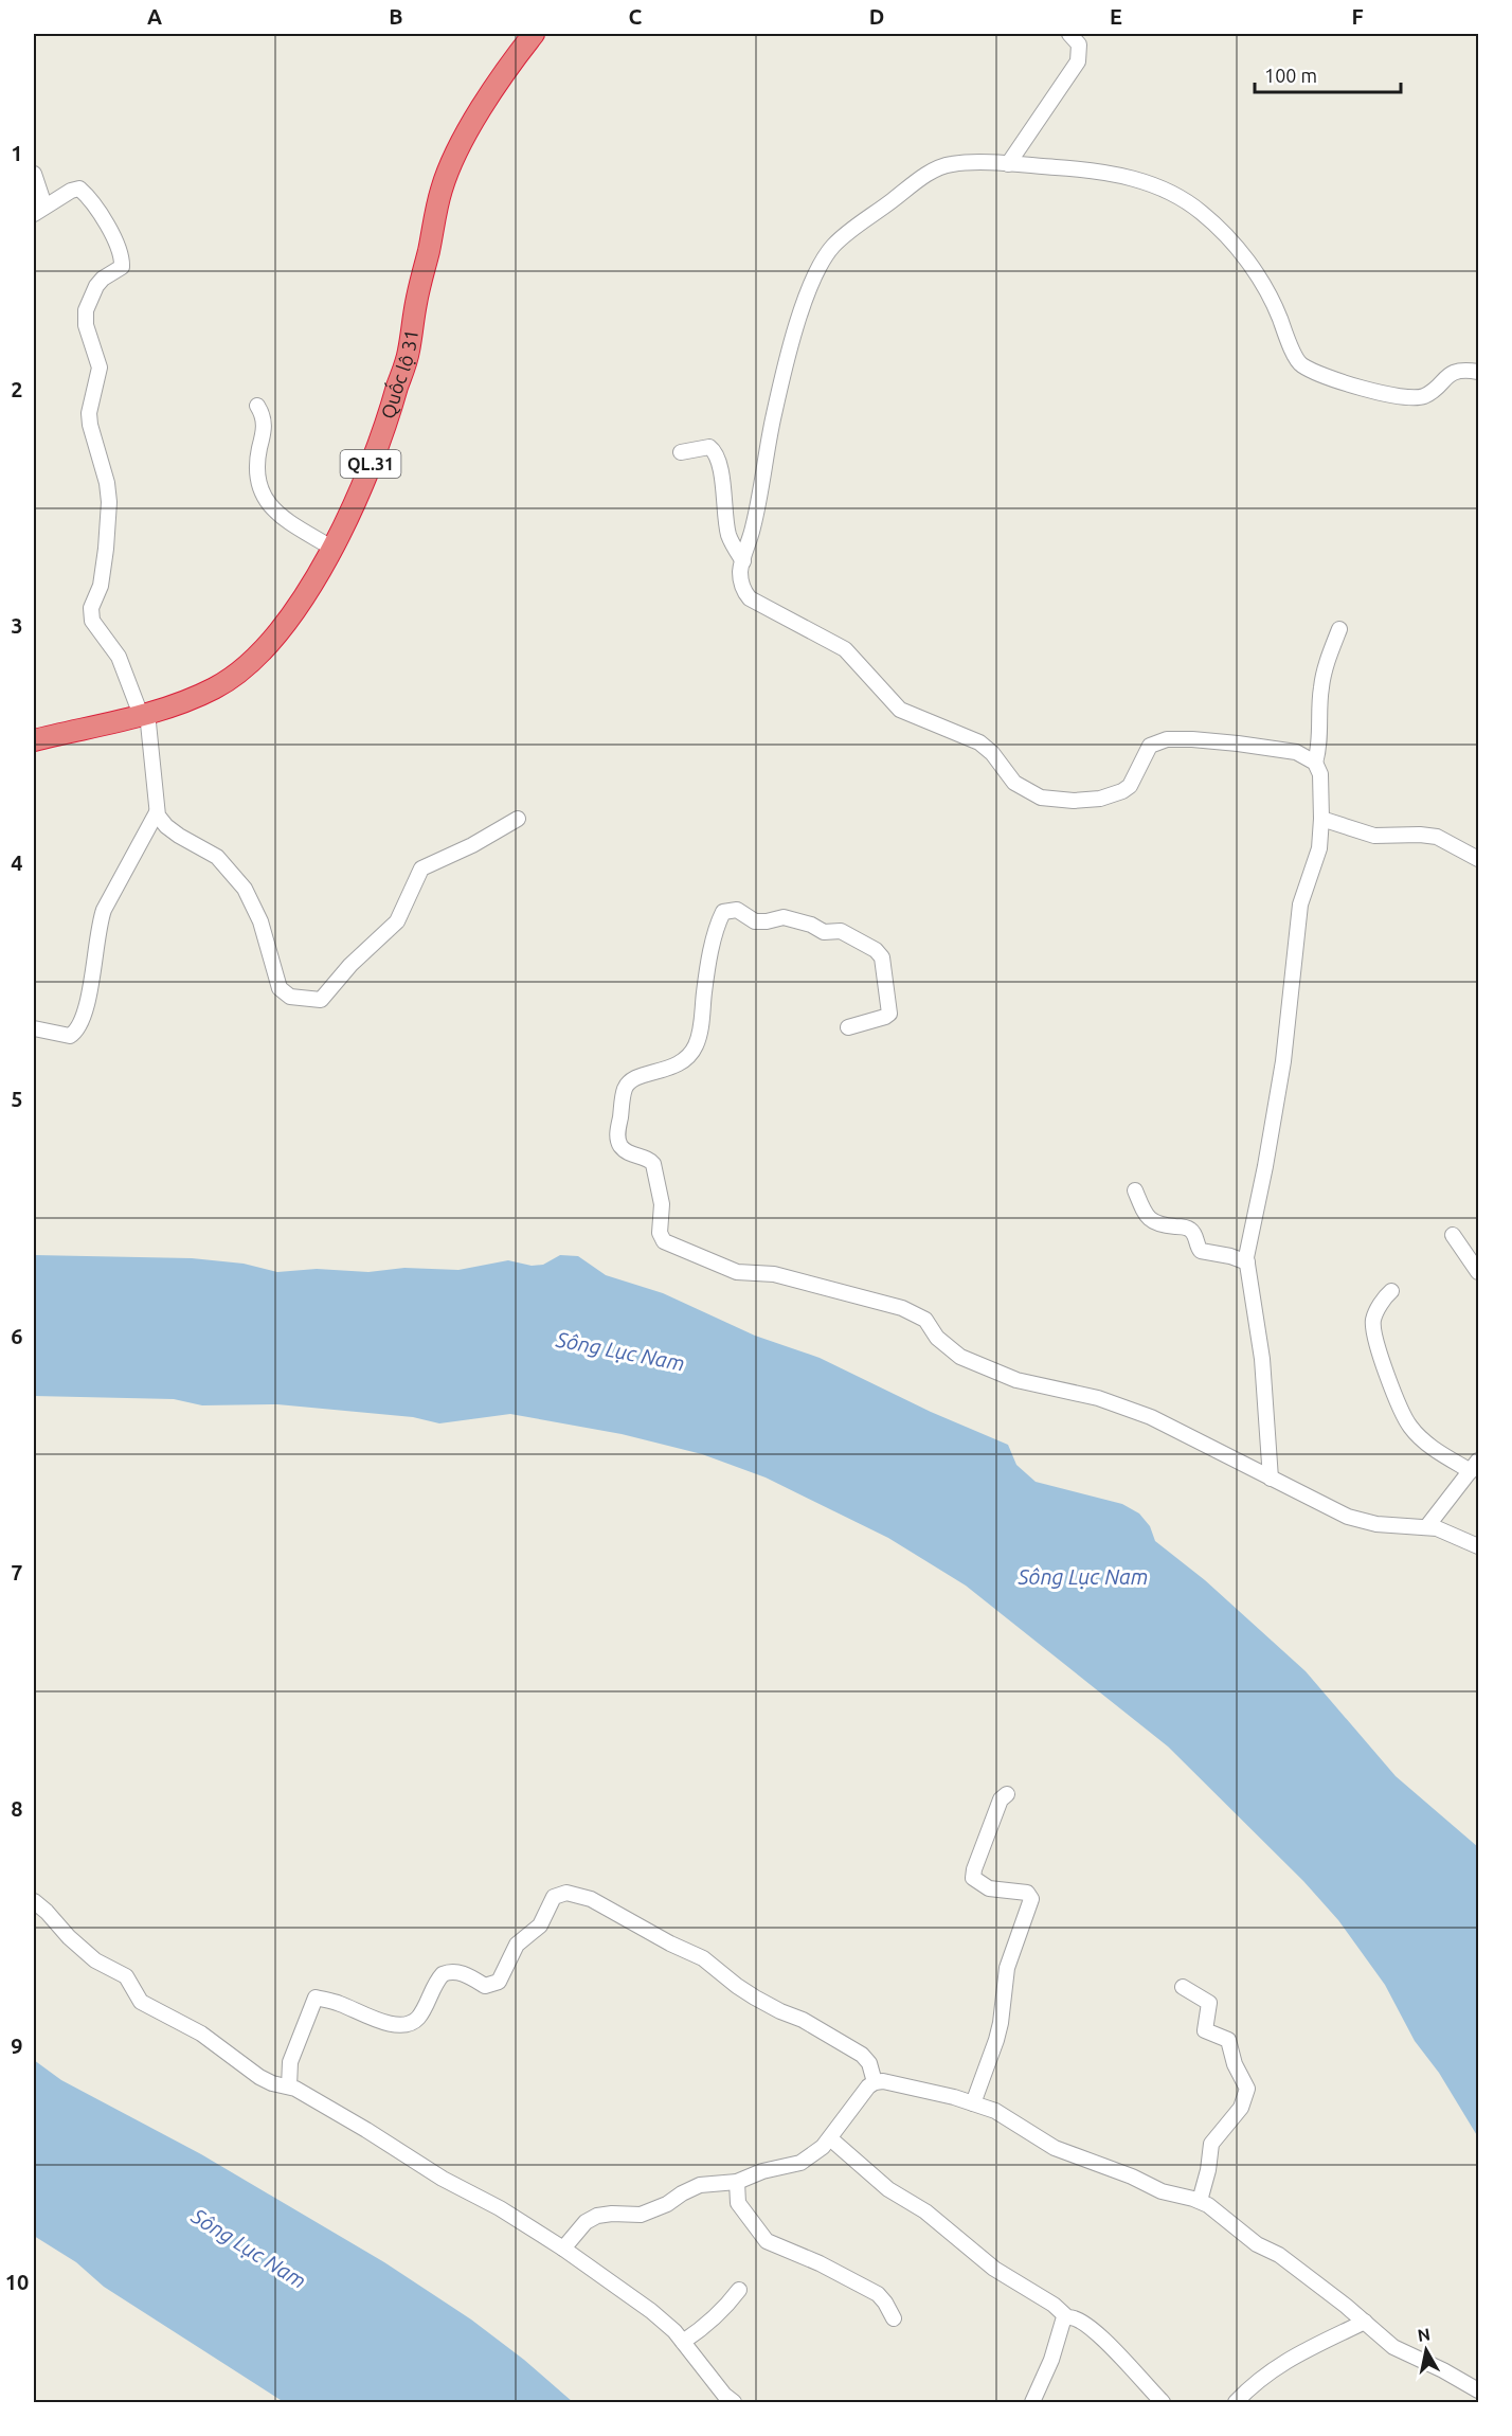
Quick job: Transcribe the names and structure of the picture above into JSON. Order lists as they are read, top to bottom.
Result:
{
  "streets": {
    "highway": ["Quốc lộ 31", "QL.31"]
  },
  "water": ["Sông Lục Nam"],
  "scale_bar": "100 m",
  "north": "top",
  "grid": {
    "columns": [
      "A",
      "B",
      "C",
      "D",
      "E",
      "F"
    ],
    "rows": [
      "1",
      "2",
      "3",
      "4",
      "5",
      "6",
      "7",
      "8",
      "9",
      "10"
    ]
  }
}
